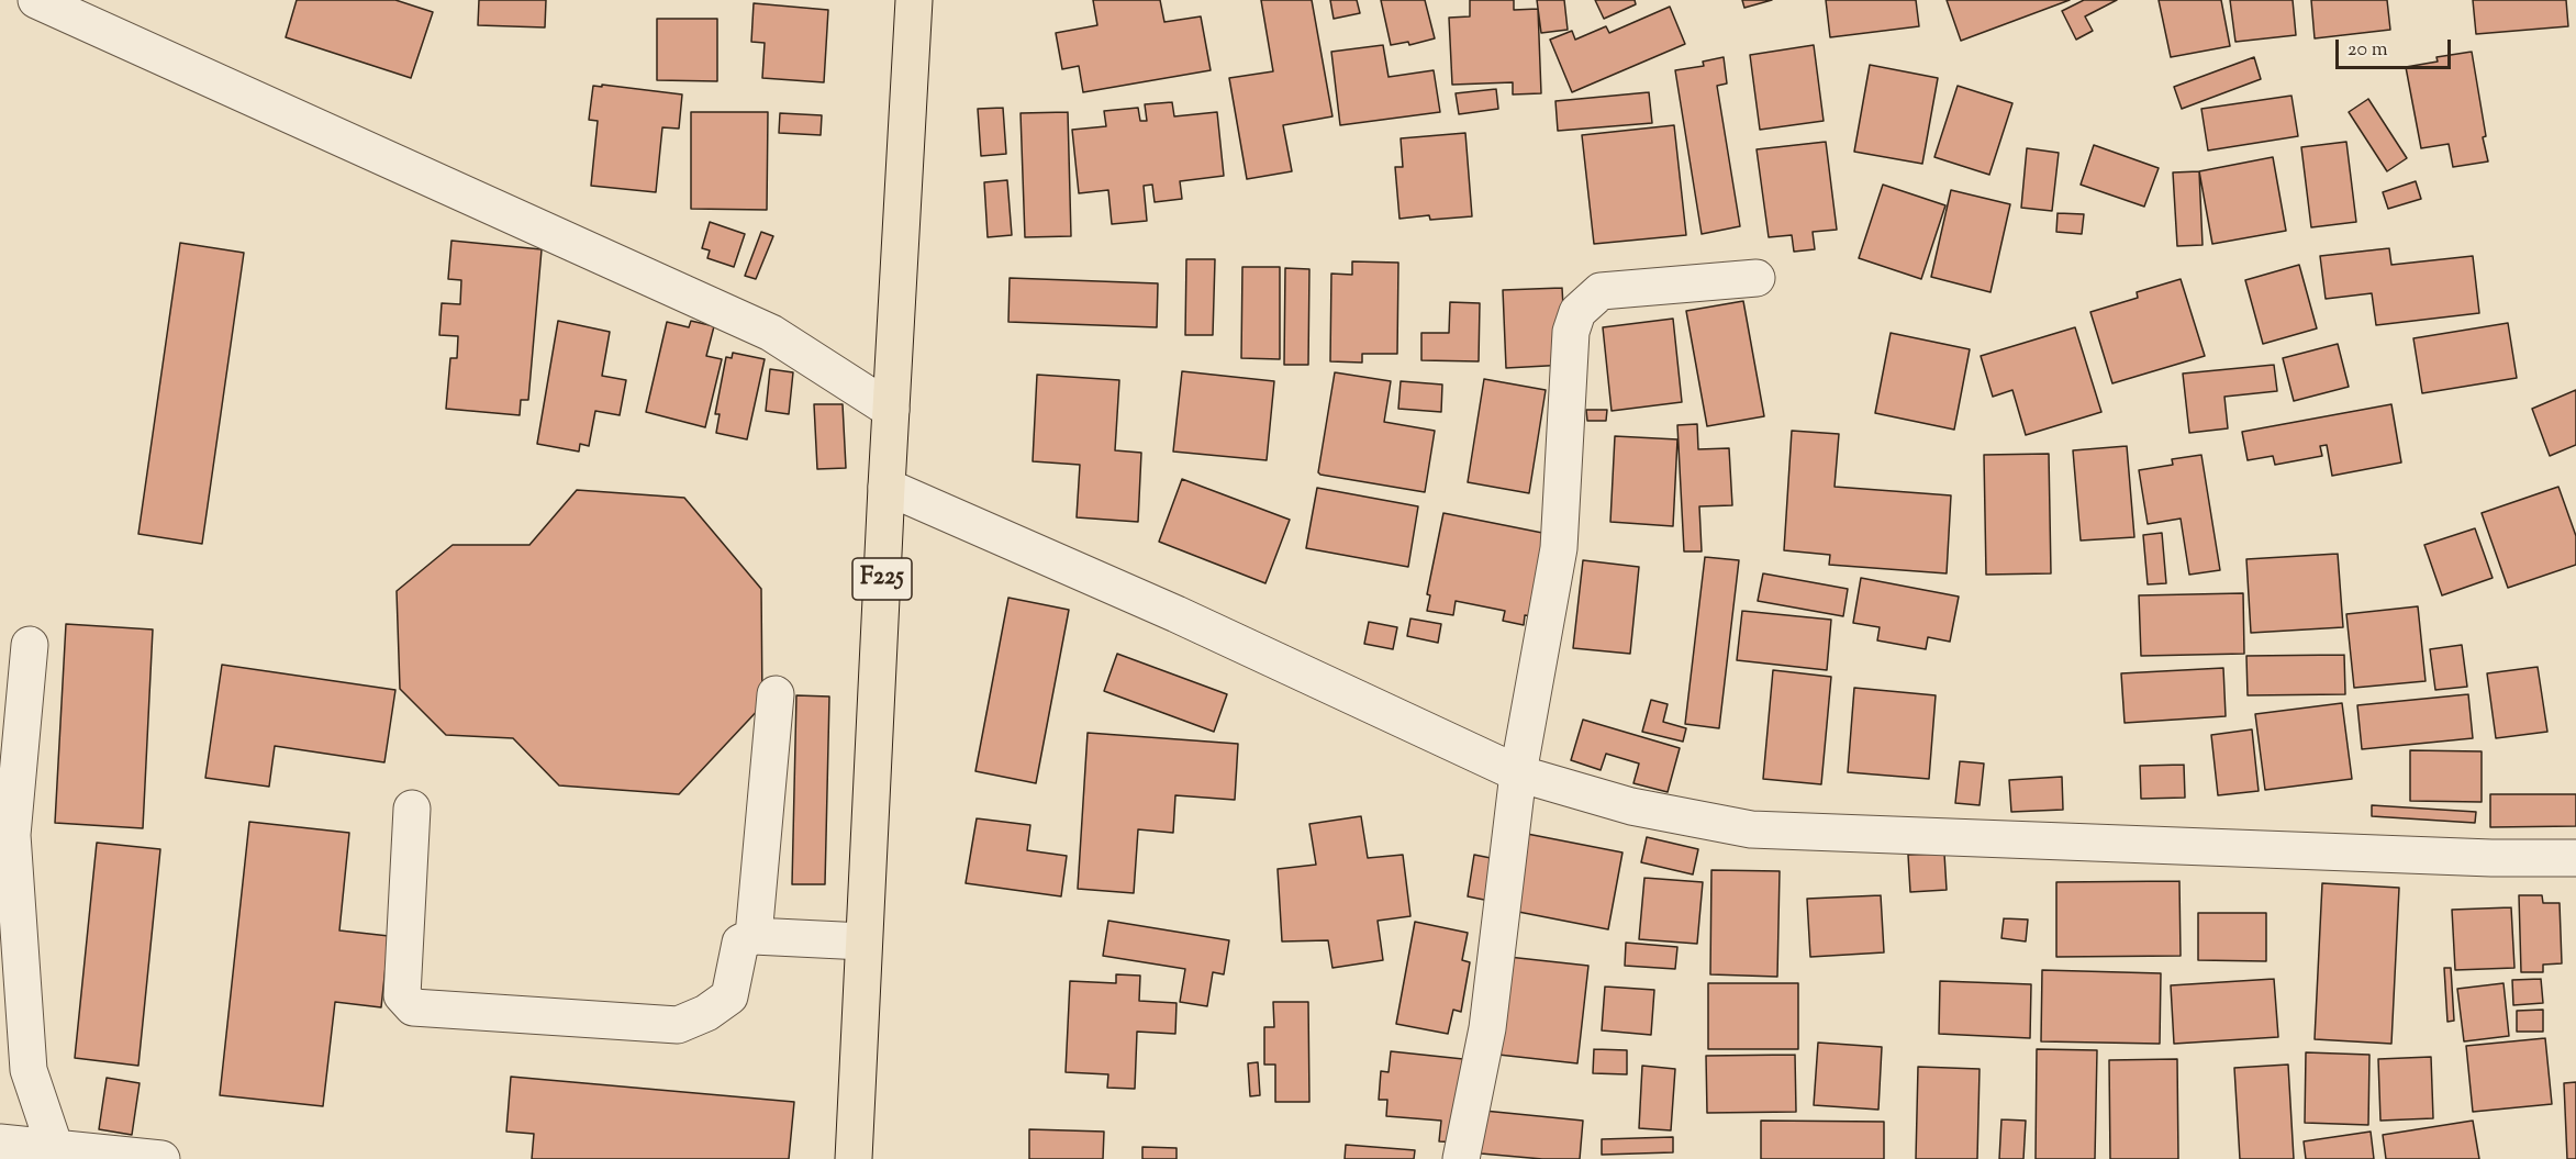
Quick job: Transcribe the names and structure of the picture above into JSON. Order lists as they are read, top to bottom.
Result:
{
  "streets": {
    "main road": ["F225"]
  },
  "scale_bar": "20 m"
}
